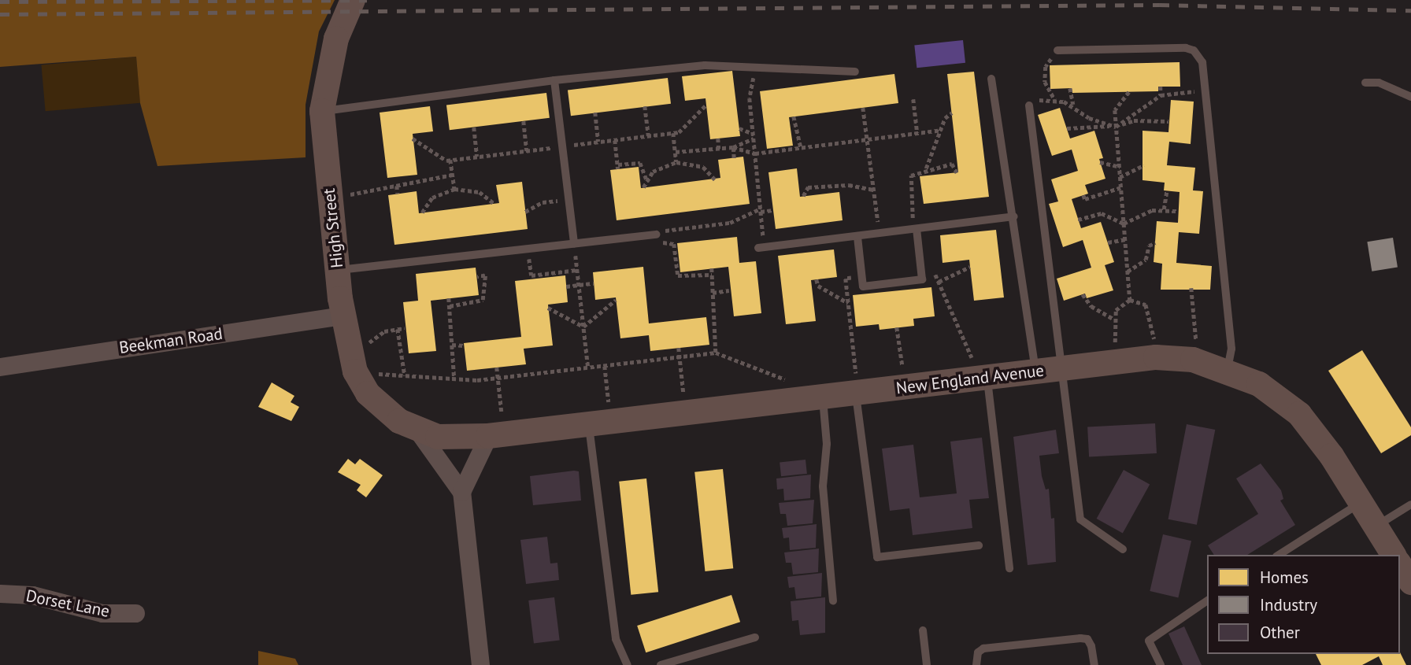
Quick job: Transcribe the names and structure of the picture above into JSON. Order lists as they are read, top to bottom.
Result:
{
  "streets": {
    "street": [
      "High Street",
      "Beekman Road",
      "New England Avenue",
      "Dorset Lane"
    ]
  },
  "crossings": [
    ["High Street", "Beekman Road"],
    ["High Street", "New England Avenue"]
  ],
  "legend": ["Homes", "Industry", "Other"]
}
